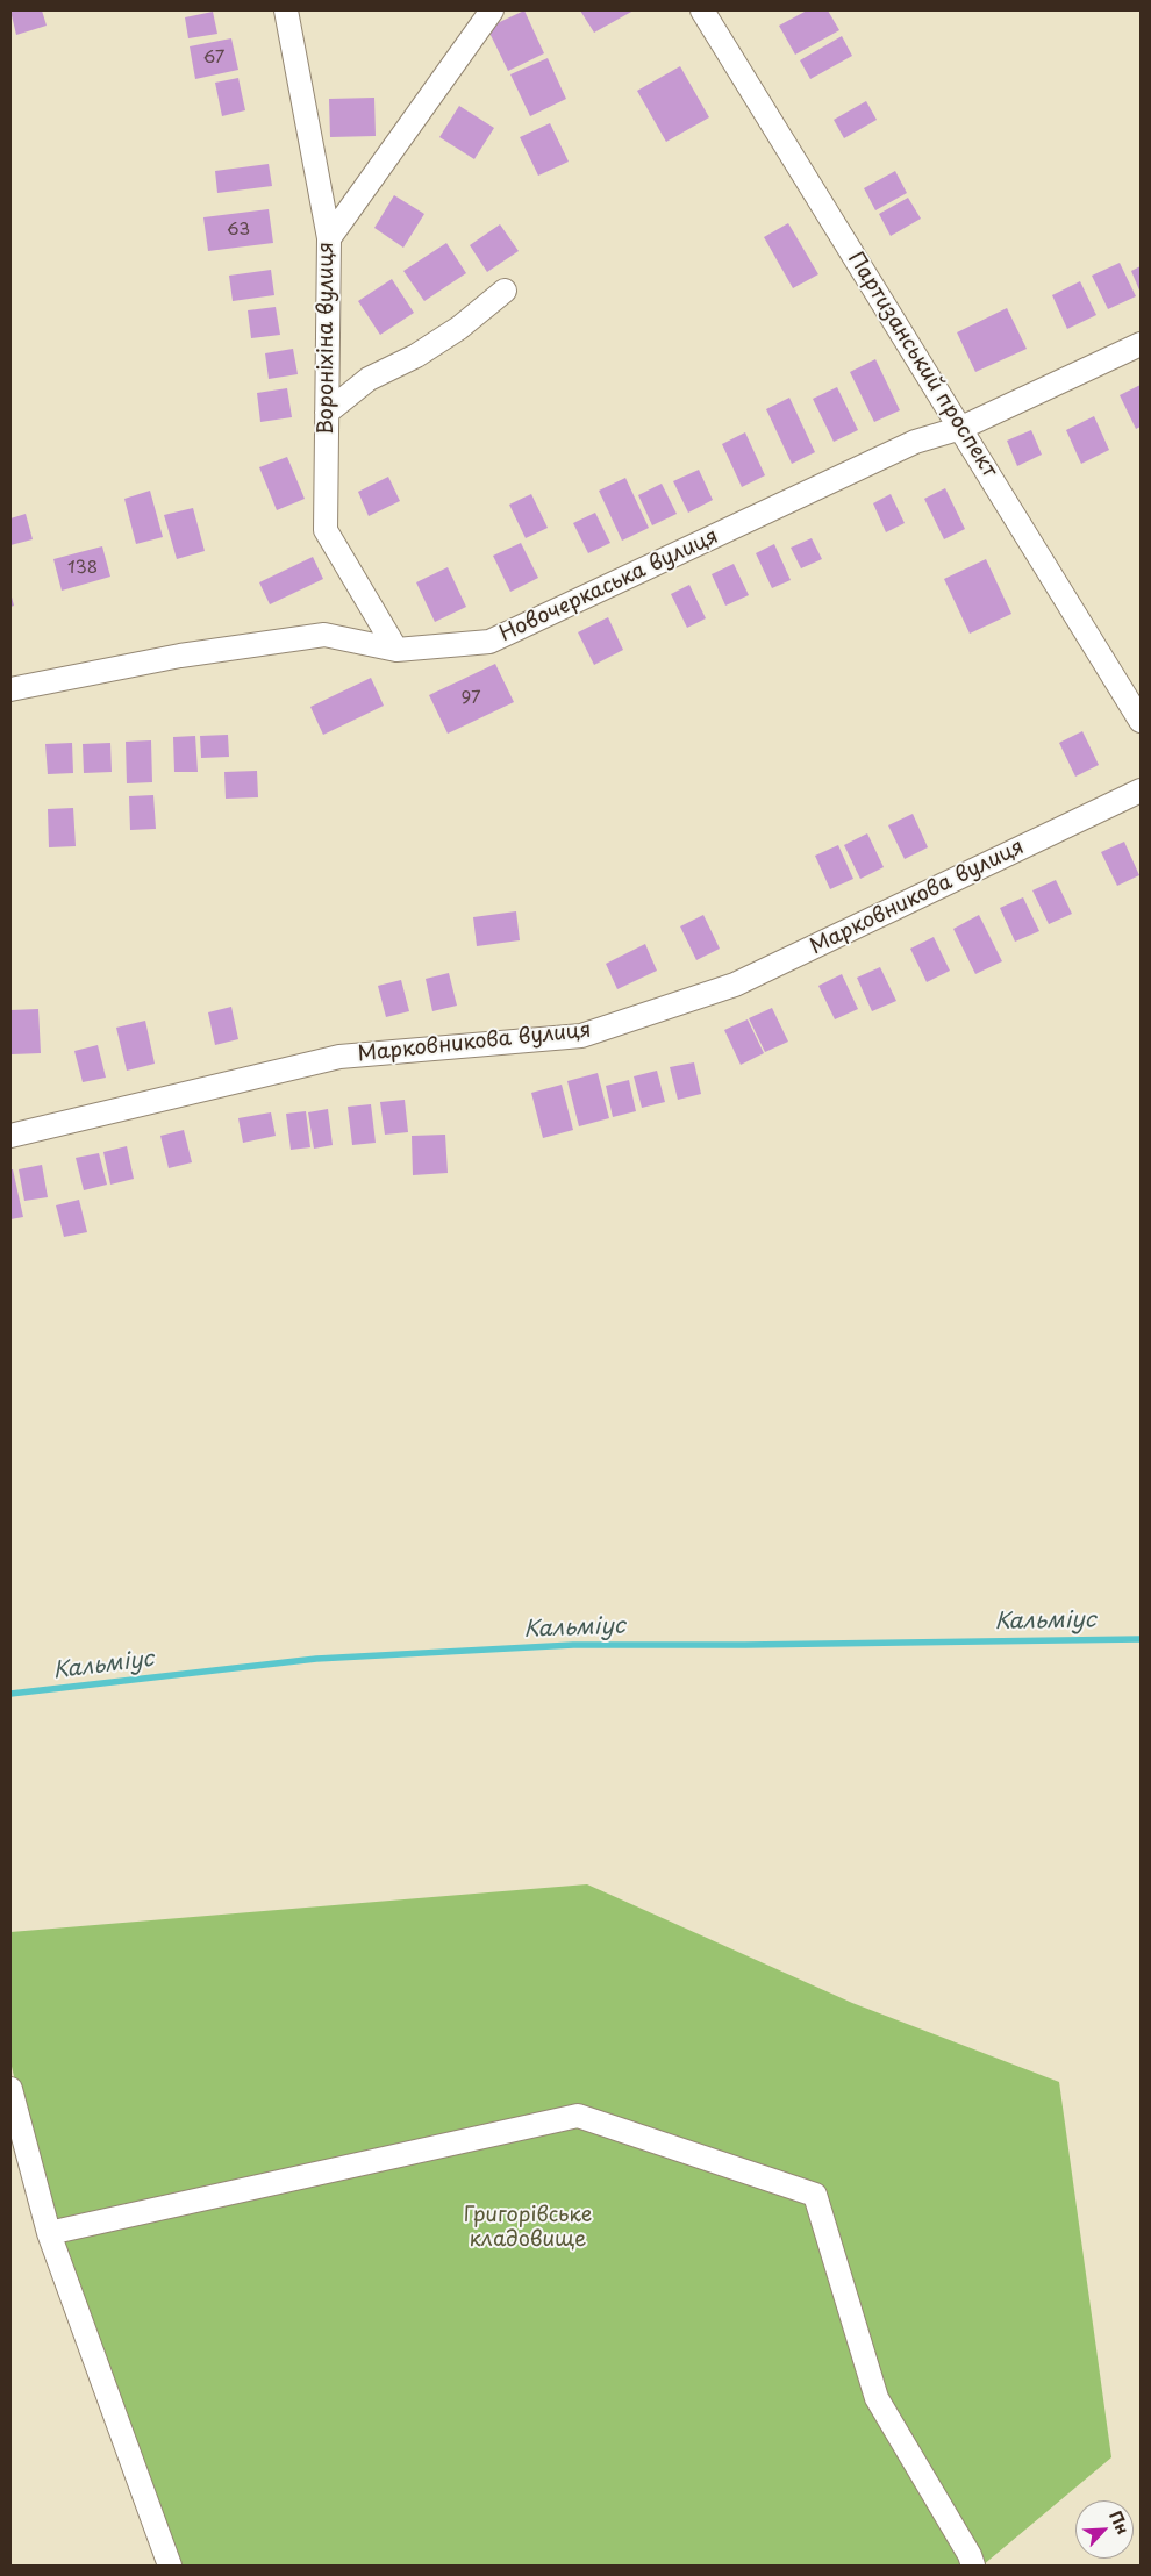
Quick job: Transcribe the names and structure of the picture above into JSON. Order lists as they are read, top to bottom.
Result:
{
  "streets": {
    "street": [
      "Вороніхіна вулиця",
      "Партизанський проспект",
      "Новочеркаська вулиця",
      "Марковникова вулиця"
    ]
  },
  "crossings": [
    ["Вороніхіна вулиця", "Новочеркаська вулиця"],
    ["Партизанський проспект", "Новочеркаська вулиця"]
  ],
  "water": ["Кальміус"],
  "parks": ["Григорівське кладовище"],
  "house_numbers": [
    "67",
    "63",
    "138",
    "97"
  ],
  "north": "top right"
}
